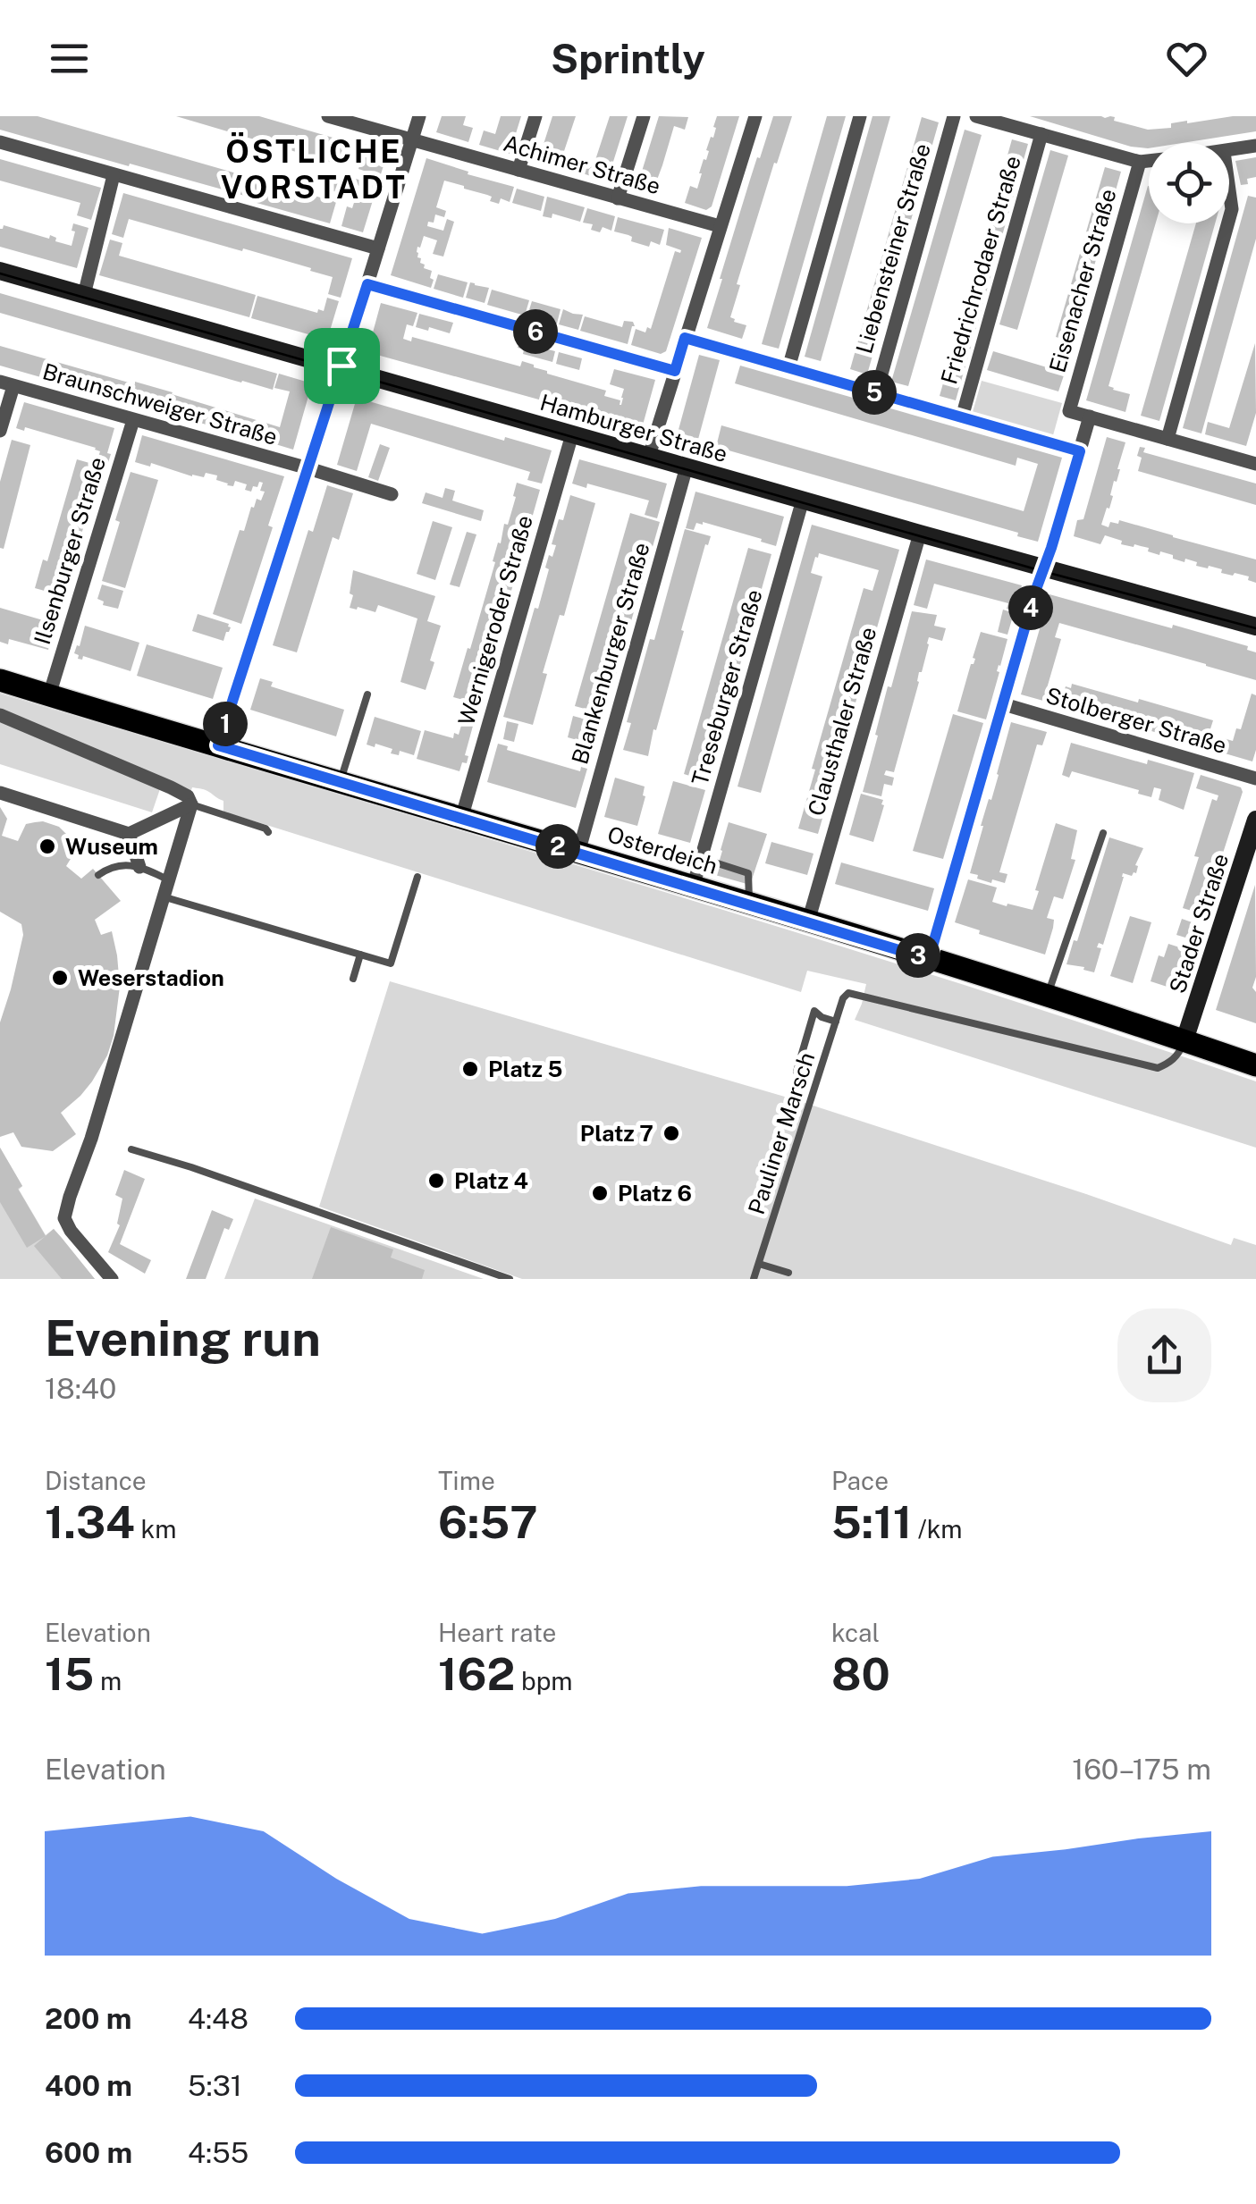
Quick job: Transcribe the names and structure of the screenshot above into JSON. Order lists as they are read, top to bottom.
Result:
{
  "streets": {
    "main road": ["Osterdeich"],
    "street": [
      "Achimer Straße",
      "Liebensteiner Straße",
      "Friedrichrodaer Straße",
      "Eisenacher Straße",
      "Braunschweiger Straße",
      "Hamburger Straße",
      "Ilsenburger Straße",
      "Wernigeroder Straße",
      "Blankenburger Straße",
      "Treseburger Straße",
      "Stolberger Straße",
      "Clausthaler Straße",
      "Stader Straße"
    ],
    "lane": ["Pauliner Marsch"]
  },
  "crossings": [
    ["Braunschweiger Straße", "Ilsenburger Straße"],
    ["Hamburger Straße", "Wernigeroder Straße"],
    ["Hamburger Straße", "Blankenburger Straße"],
    ["Hamburger Straße", "Treseburger Straße"],
    ["Hamburger Straße", "Clausthaler Straße"],
    ["Ilsenburger Straße", "Osterdeich"],
    ["Wernigeroder Straße", "Osterdeich"],
    ["Blankenburger Straße", "Osterdeich"],
    ["Treseburger Straße", "Osterdeich"],
    ["Clausthaler Straße", "Osterdeich"],
    ["Osterdeich", "Stader Straße"],
    ["Osterdeich", "Pauliner Marsch"],
    ["Stader Straße", "Pauliner Marsch"]
  ],
  "districts": ["ÖSTLICHE VORSTADT"],
  "places": [
    "Wuseum",
    "Weserstadion",
    "Platz 5",
    "Platz 7",
    "Platz 4",
    "Platz 6"
  ],
  "page": {
    "header": "Sprintly",
    "pins": [
      "6",
      "5",
      "4",
      "1",
      "2",
      "3"
    ],
    "heading": ["Evening run", "18:40"],
    "stats": [
      ["Distance", "1.34 km"],
      ["Time", "6:57"],
      ["Pace", "5:11 /km"],
      ["Elevation", "15 m"],
      ["Heart rate", "162 bpm"],
      ["kcal", "80"]
    ],
    "chart": ["Elevation", "160–175 m"],
    "list": [
      {
        "name": "200 m",
        "note": "4:48"
      },
      {
        "name": "400 m",
        "note": "5:31"
      },
      {
        "name": "600 m",
        "note": "4:55"
      }
    ]
  }
}
